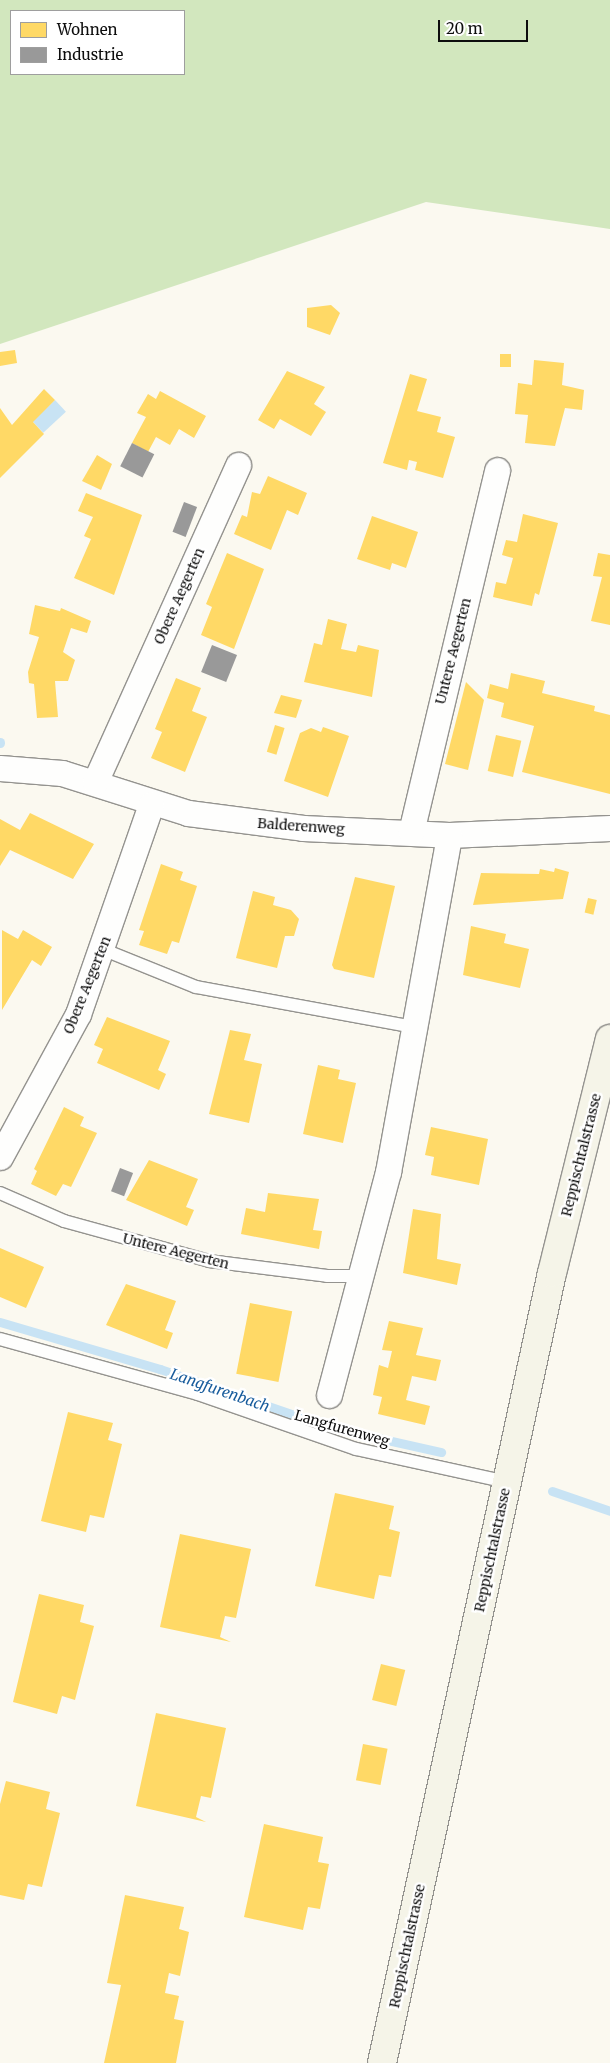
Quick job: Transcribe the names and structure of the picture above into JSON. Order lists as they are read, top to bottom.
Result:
{
  "streets": {
    "main road": ["Reppischtalstrasse"],
    "street": ["Obere Aegerten", "Untere Aegerten", "Balderenweg"],
    "lane": ["Langfurenweg"]
  },
  "crossings": [
    ["Obere Aegerten", "Balderenweg"],
    ["Untere Aegerten", "Balderenweg"],
    ["Reppischtalstrasse", "Langfurenweg"]
  ],
  "water": ["Langfurenbach"],
  "legend": ["Wohnen", "Industrie"],
  "scale_bar": "20 m"
}
